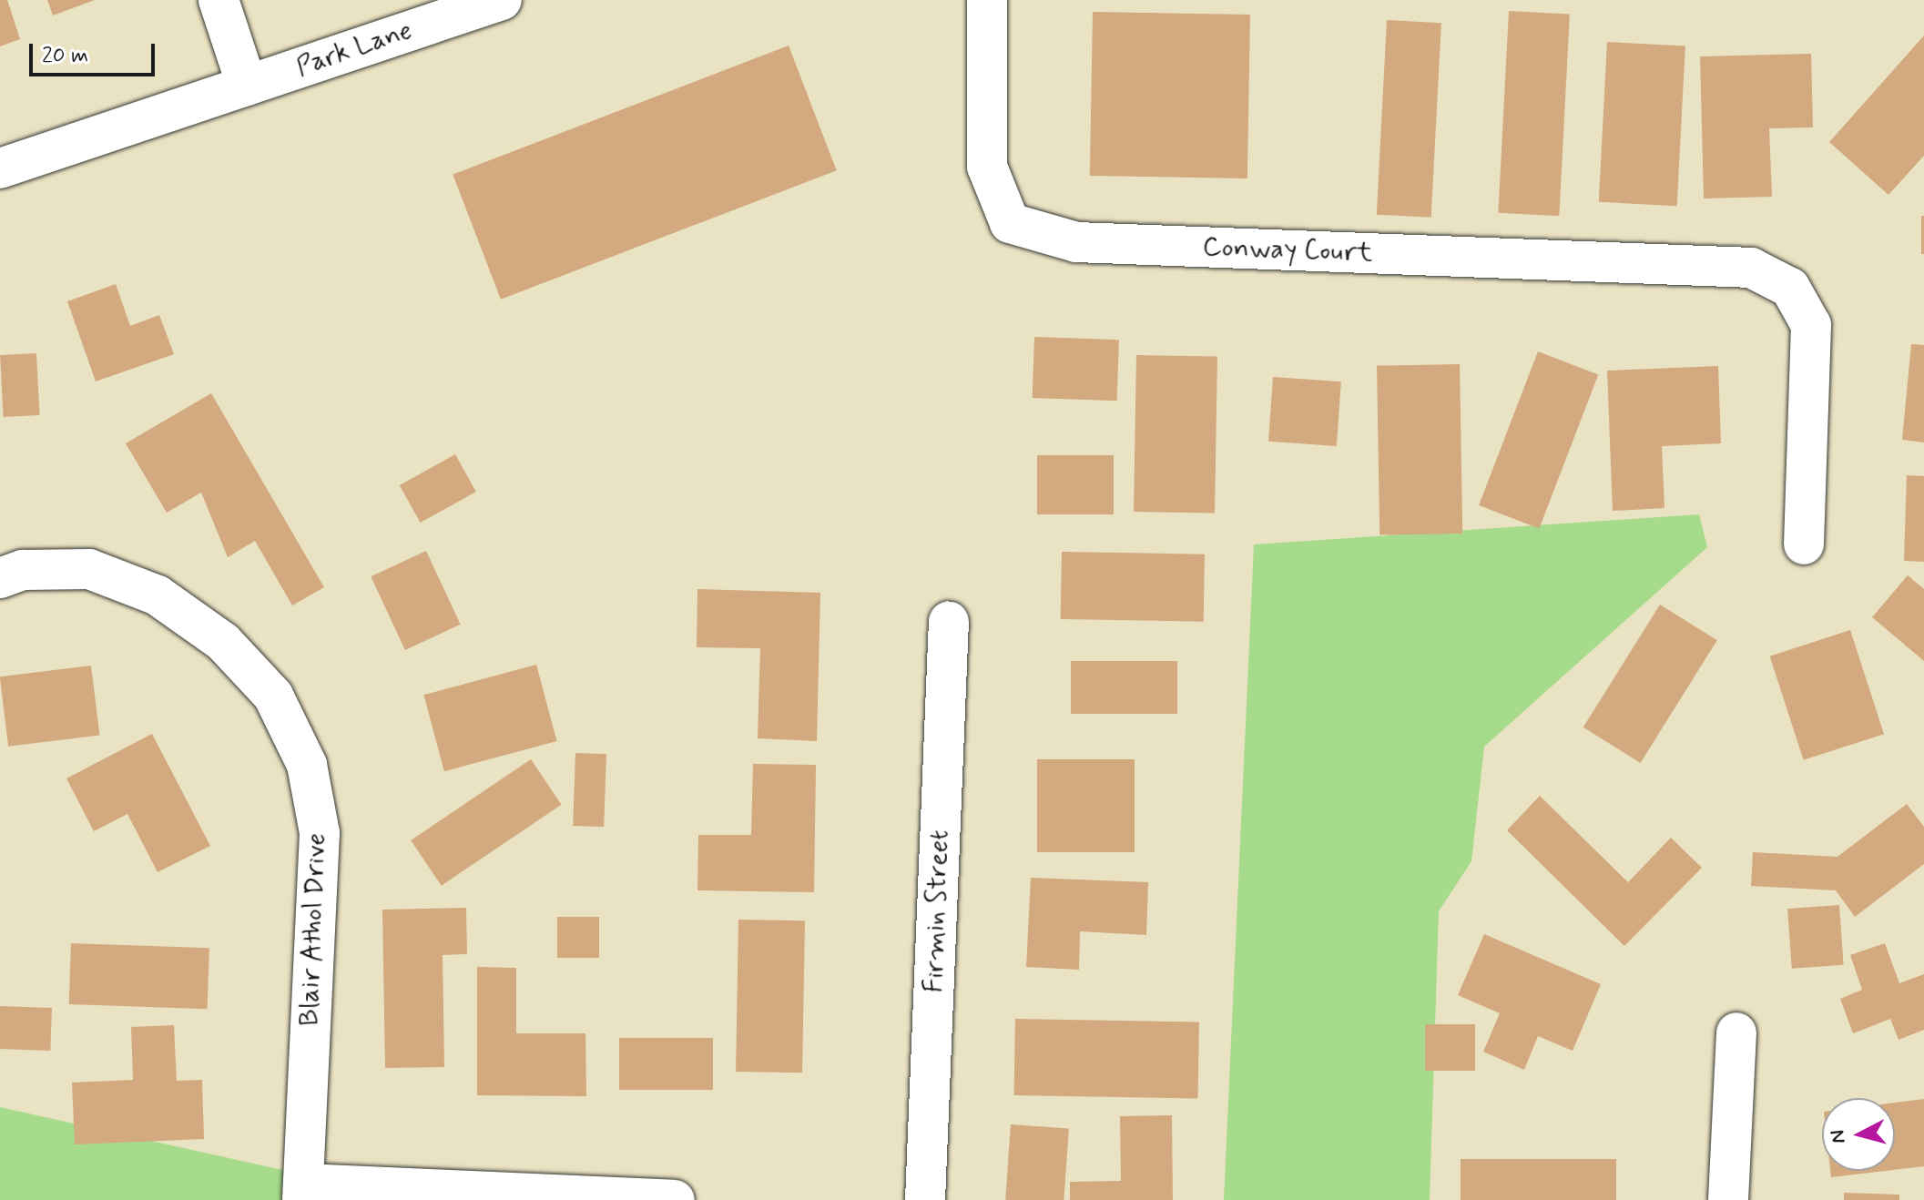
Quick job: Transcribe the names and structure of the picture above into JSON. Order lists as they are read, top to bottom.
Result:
{
  "streets": {
    "street": [
      "Park Lane",
      "Conway Court",
      "Firmin Street",
      "Blair Athol Drive"
    ]
  },
  "scale_bar": "20 m",
  "north": "left"
}
